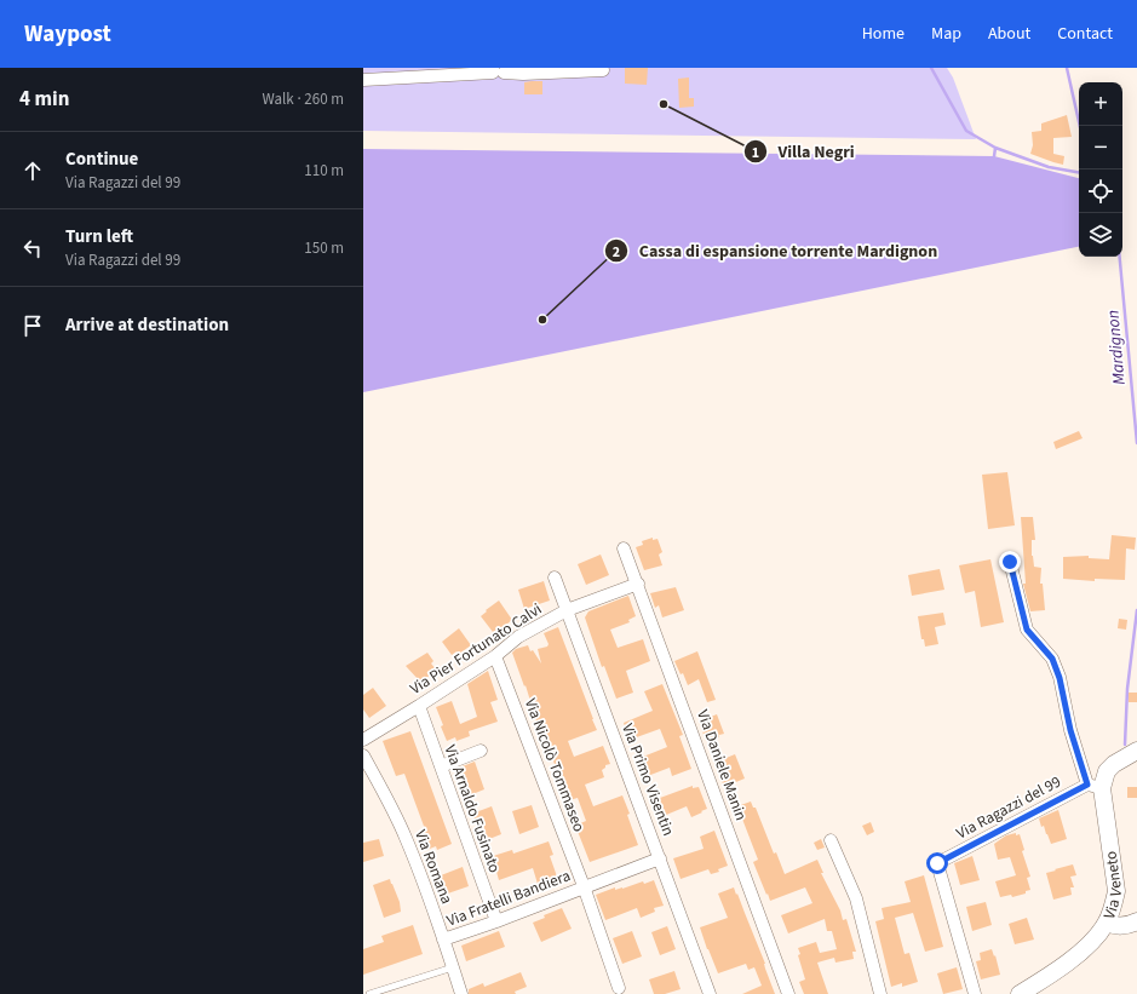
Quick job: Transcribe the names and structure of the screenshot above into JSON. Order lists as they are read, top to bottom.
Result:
{
  "streets": {
    "street": [
      "Via Pier Fortunato Calvi",
      "Via Nicolò Tommaseo",
      "Via Daniele Manin",
      "Via Primo Visentin",
      "Via Ragazzi del 99",
      "Via Arnaldo Fusinato",
      "Via Romana",
      "Via Veneto",
      "Via Fratelli Bandiera"
    ]
  },
  "crossings": [
    ["Via Pier Fortunato Calvi", "Via Nicolò Tommaseo"],
    ["Via Pier Fortunato Calvi", "Via Daniele Manin"],
    ["Via Pier Fortunato Calvi", "Via Primo Visentin"],
    ["Via Pier Fortunato Calvi", "Via Arnaldo Fusinato"],
    ["Via Nicolò Tommaseo", "Via Fratelli Bandiera"],
    ["Via Primo Visentin", "Via Fratelli Bandiera"],
    ["Via Ragazzi del 99", "Via Veneto"],
    ["Via Arnaldo Fusinato", "Via Fratelli Bandiera"],
    ["Via Romana", "Via Fratelli Bandiera"]
  ],
  "water": ["Mardignon"],
  "places": ["Villa Negri", "Cassa di espansione torrente Mardignon"],
  "page": {
    "header": "Waypost",
    "nav": [
      "Home",
      "Map",
      "About",
      "Contact"
    ],
    "heading": ["4 min", "Walk · 260 m"],
    "map_buttons": ["+", "−"],
    "list": [
      ["Continue", "Via Ragazzi del 99", "110 m"],
      ["Turn left", "Via Ragazzi del 99", "150 m"],
      "Arrive at destination"
    ]
  }
}
